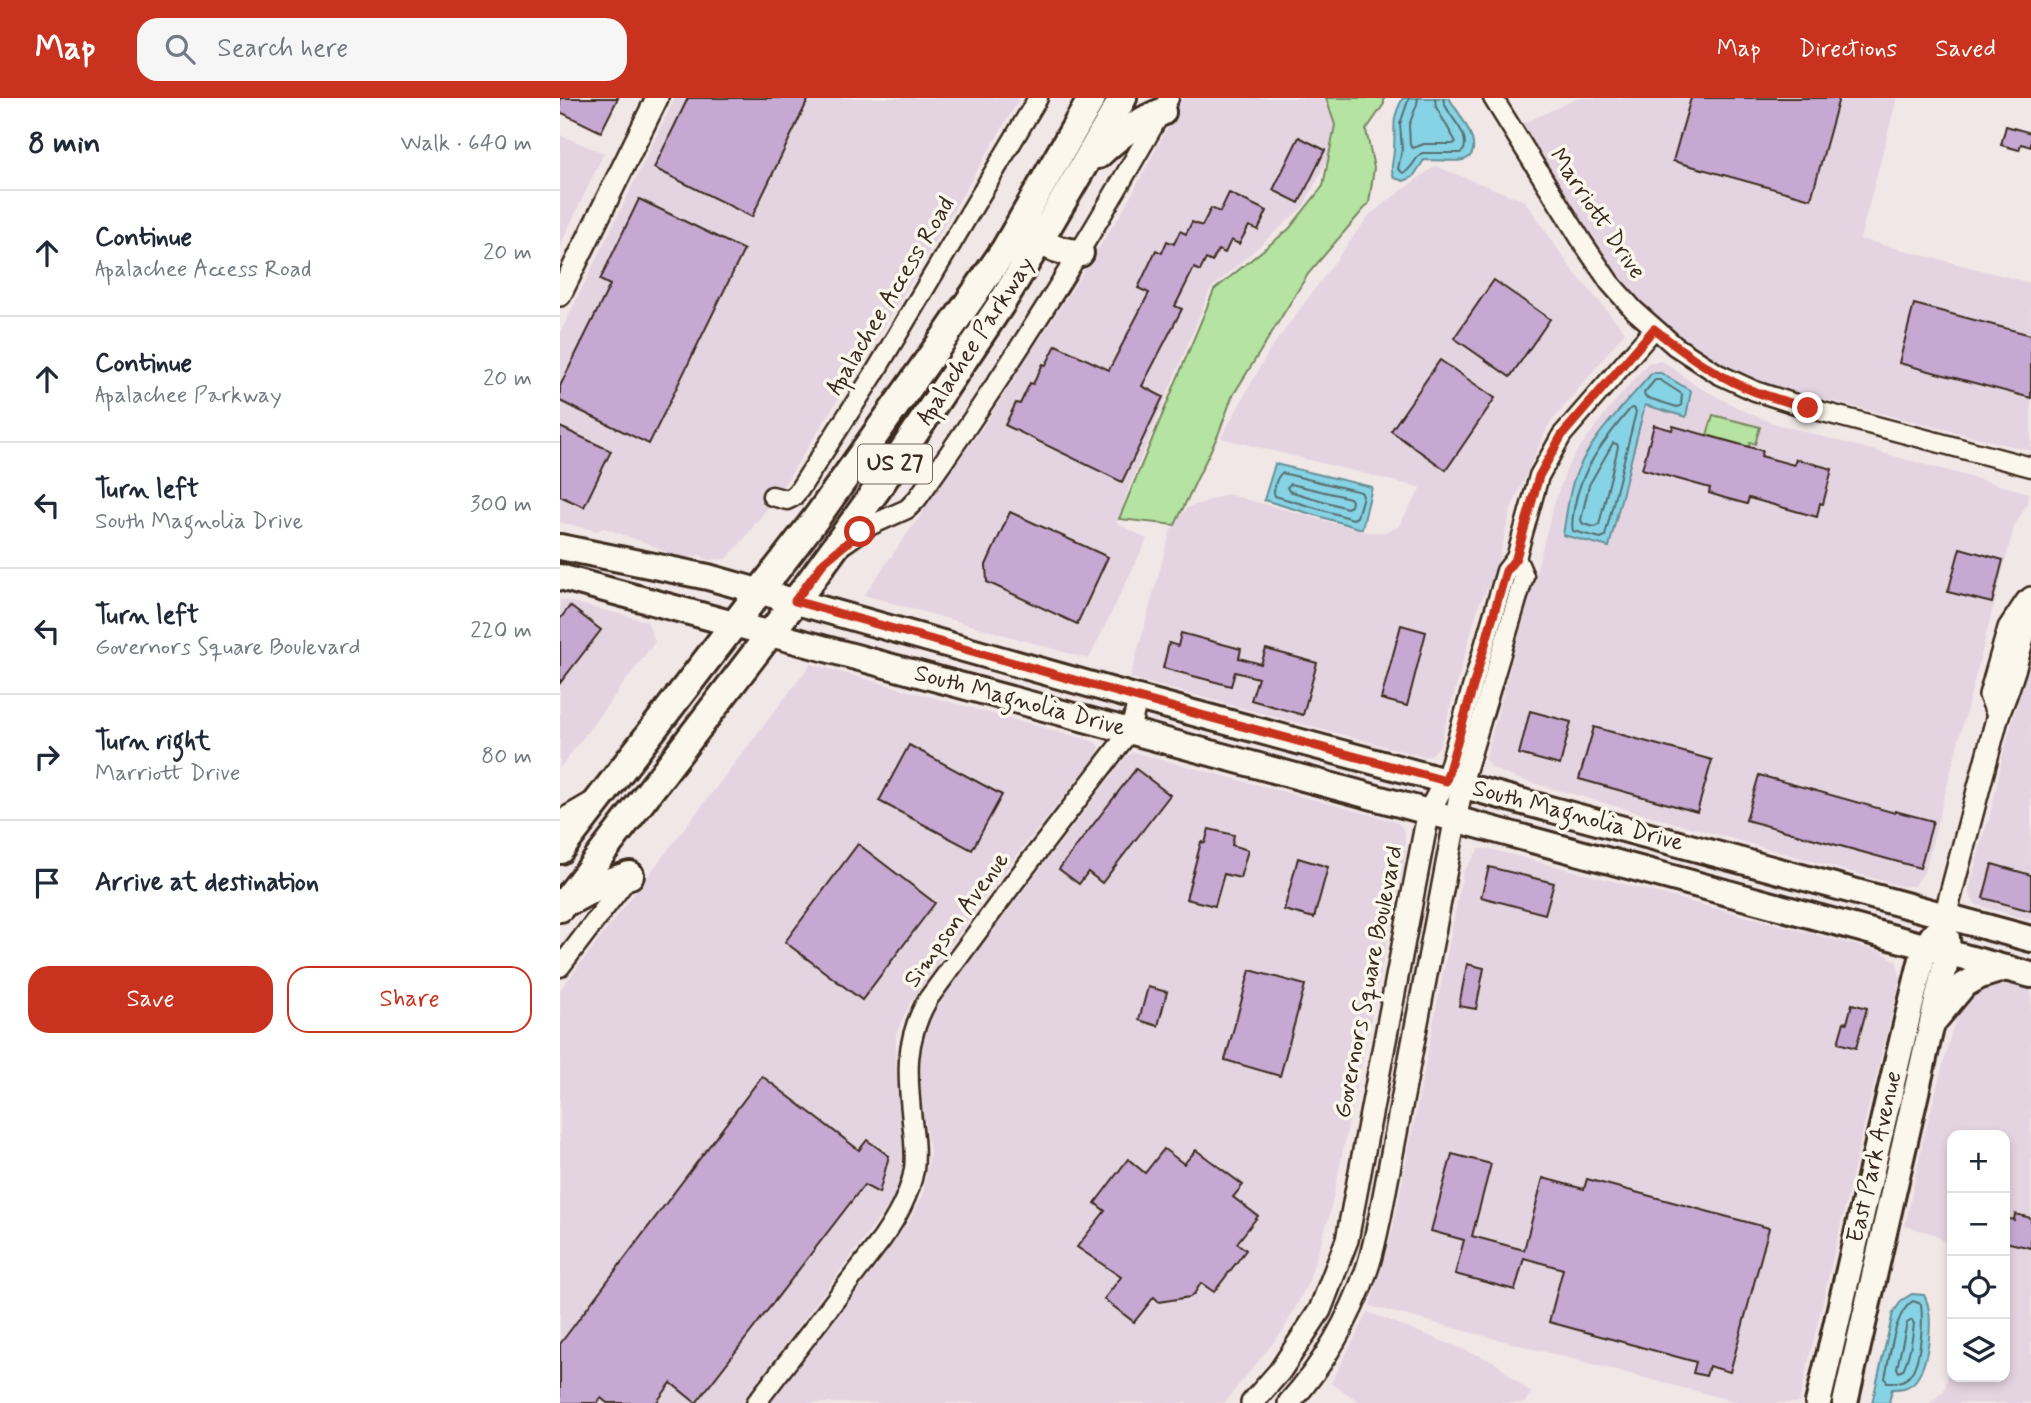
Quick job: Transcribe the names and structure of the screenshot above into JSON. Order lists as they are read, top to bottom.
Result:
{
  "streets": {
    "main road": [
      "Apalachee Parkway",
      "US 27",
      "South Magnolia Drive",
      "East Park Avenue"
    ],
    "street": [
      "Marriott Drive",
      "Apalachee Access Road",
      "Simpson Avenue",
      "Governors Square Boulevard"
    ]
  },
  "crossings": [
    ["Marriott Drive", "Governors Square Boulevard"],
    ["Apalachee Parkway", "South Magnolia Drive"],
    ["South Magnolia Drive", "Simpson Avenue"],
    ["South Magnolia Drive", "Governors Square Boulevard"],
    ["South Magnolia Drive", "East Park Avenue"]
  ],
  "page": {
    "header": "Map",
    "search": "Search here",
    "nav": ["Map", "Directions", "Saved"],
    "heading": ["8 min", "Walk · 640 m"],
    "list": [
      ["Continue", "Apalachee Access Road", "20 m"],
      ["Continue", "Apalachee Parkway", "20 m"],
      ["Turn left", "South Magnolia Drive", "300 m"],
      ["Turn left", "Governors Square Boulevard", "220 m"],
      ["Turn right", "Marriott Drive", "80 m"],
      "Arrive at destination"
    ],
    "buttons": ["Save", "Share"],
    "map_buttons": ["+", "−"]
  }
}
